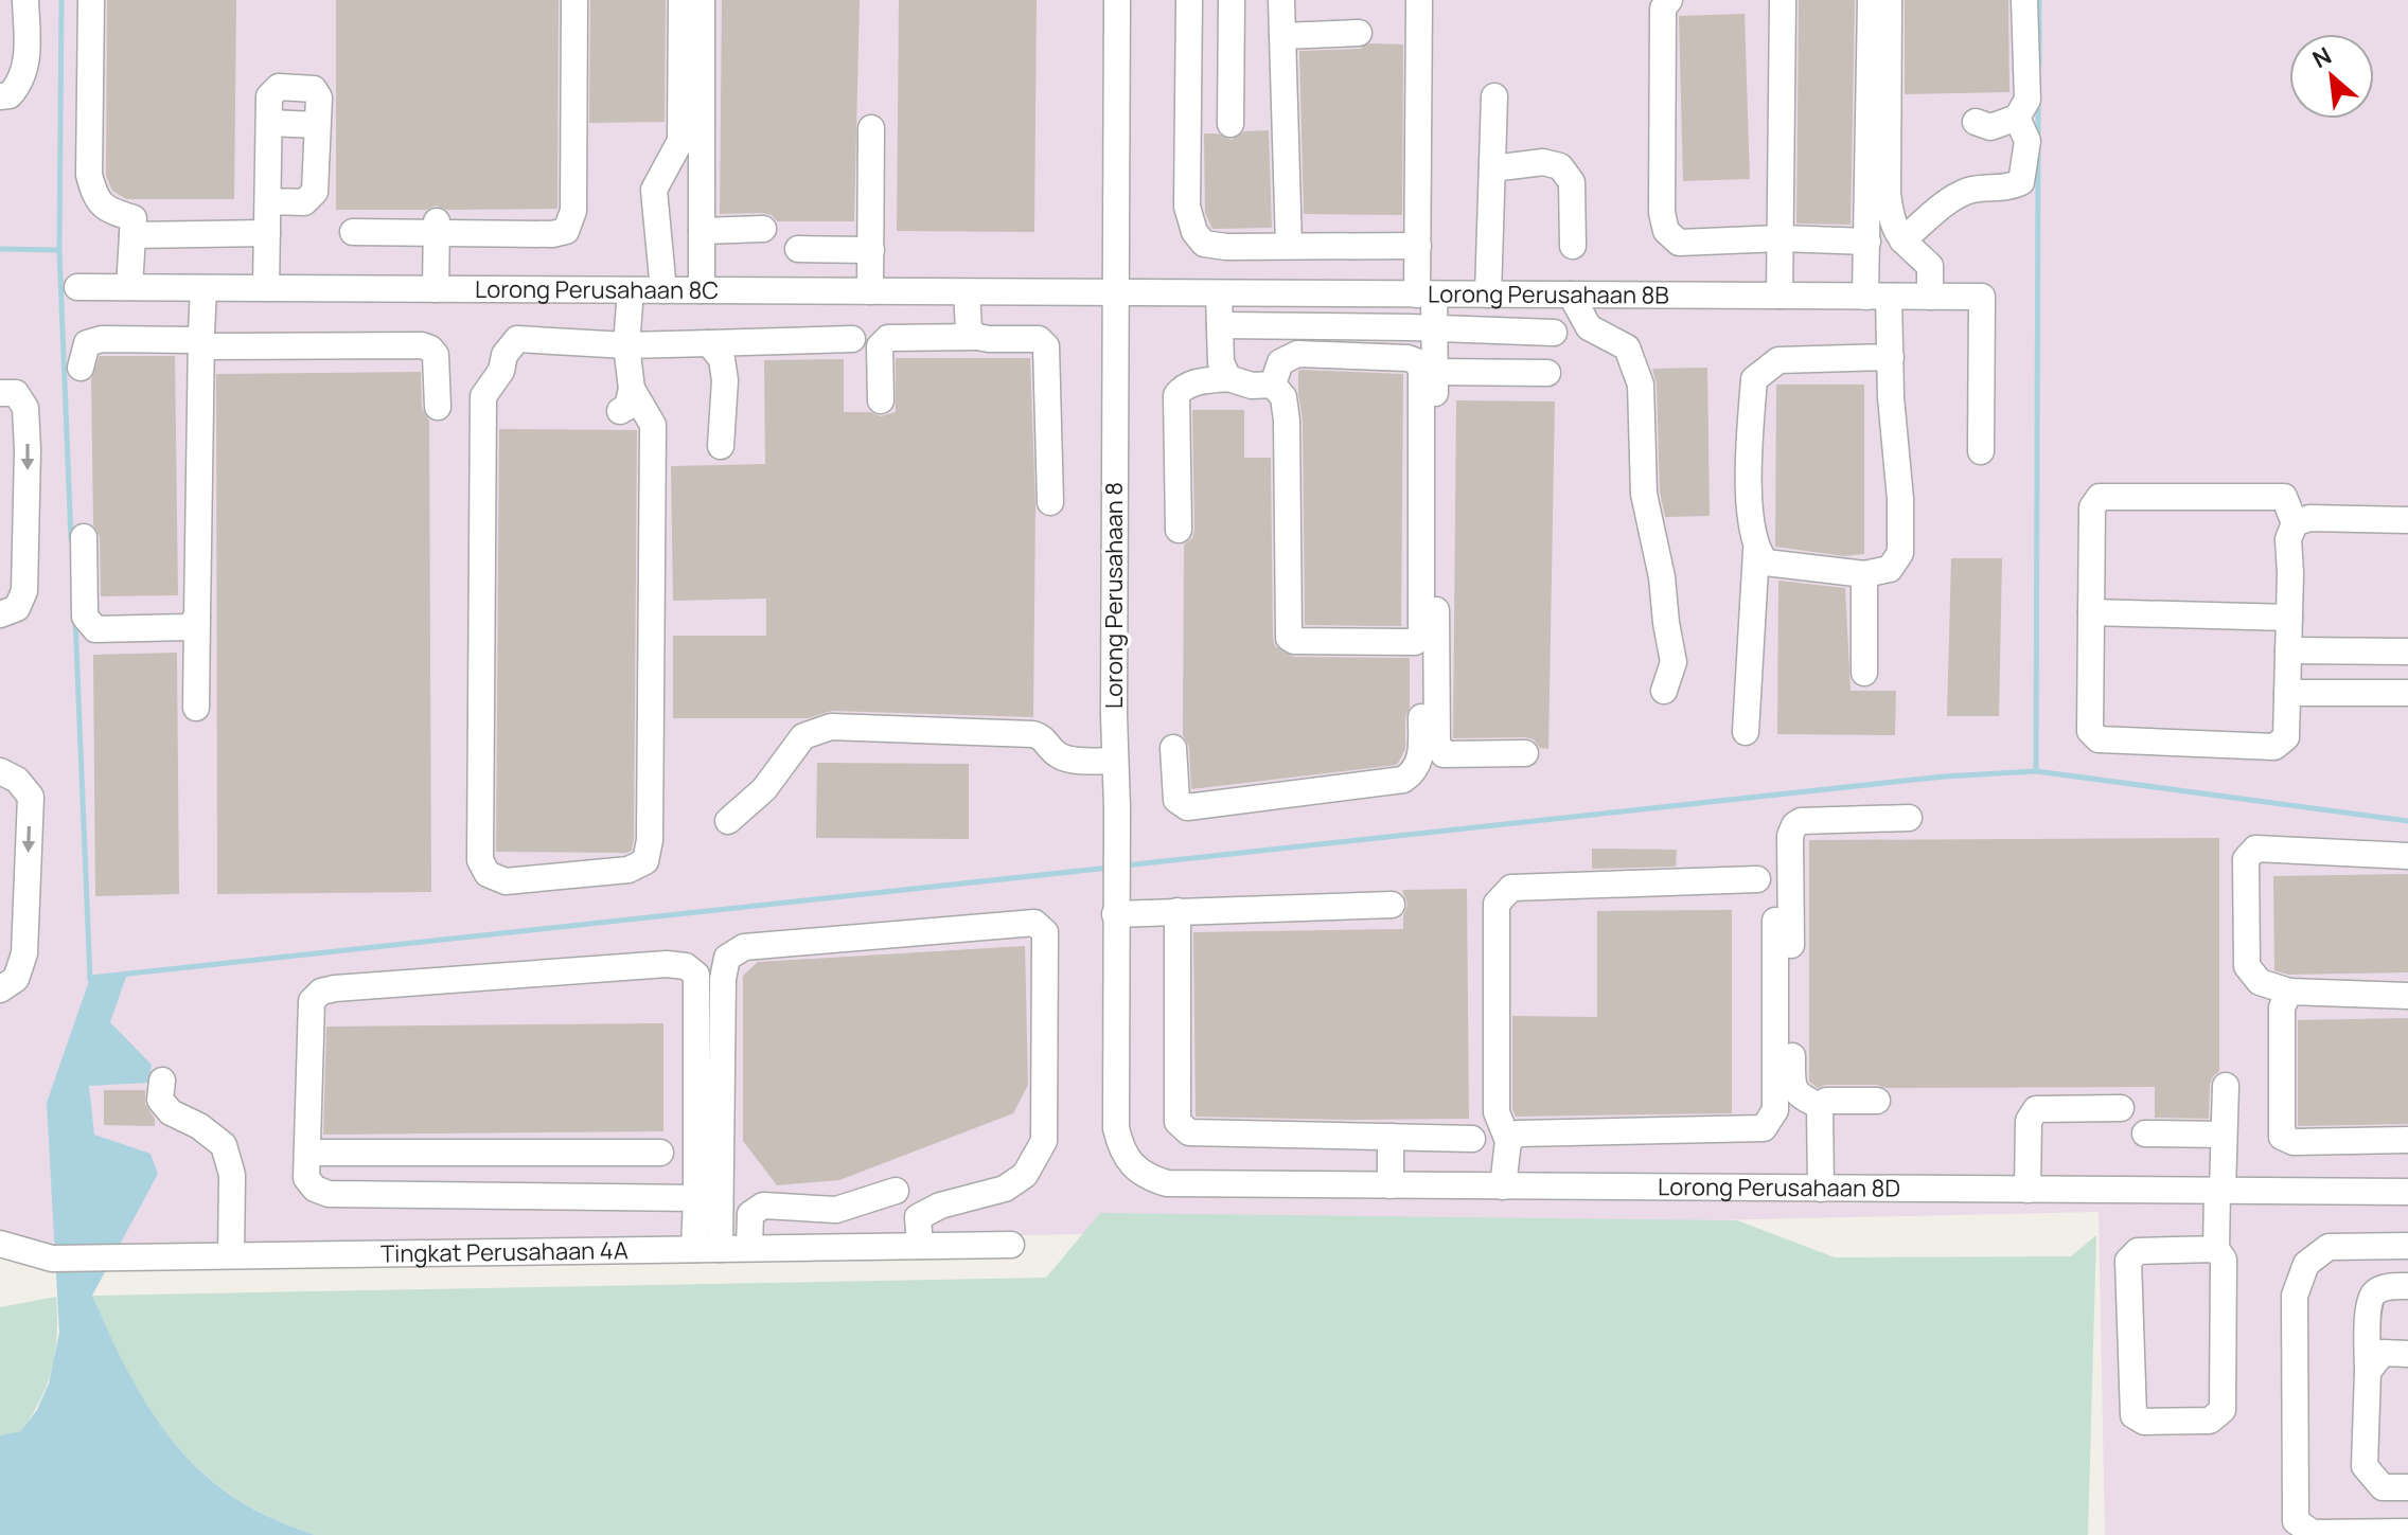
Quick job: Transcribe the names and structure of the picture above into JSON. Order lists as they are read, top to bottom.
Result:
{
  "streets": {
    "street": [
      "Lorong Perusahaan 8C",
      "Lorong Perusahaan 8B",
      "Lorong Perusahaan 8",
      "Lorong Perusahaan 8D",
      "Tingkat Perusahaan 4A"
    ]
  },
  "crossings": [
    ["Lorong Perusahaan 8C", "Lorong Perusahaan 8B"],
    ["Lorong Perusahaan 8C", "Lorong Perusahaan 8"],
    ["Lorong Perusahaan 8B", "Lorong Perusahaan 8"],
    ["Lorong Perusahaan 8", "Lorong Perusahaan 8D"]
  ],
  "north": "top left"
}
